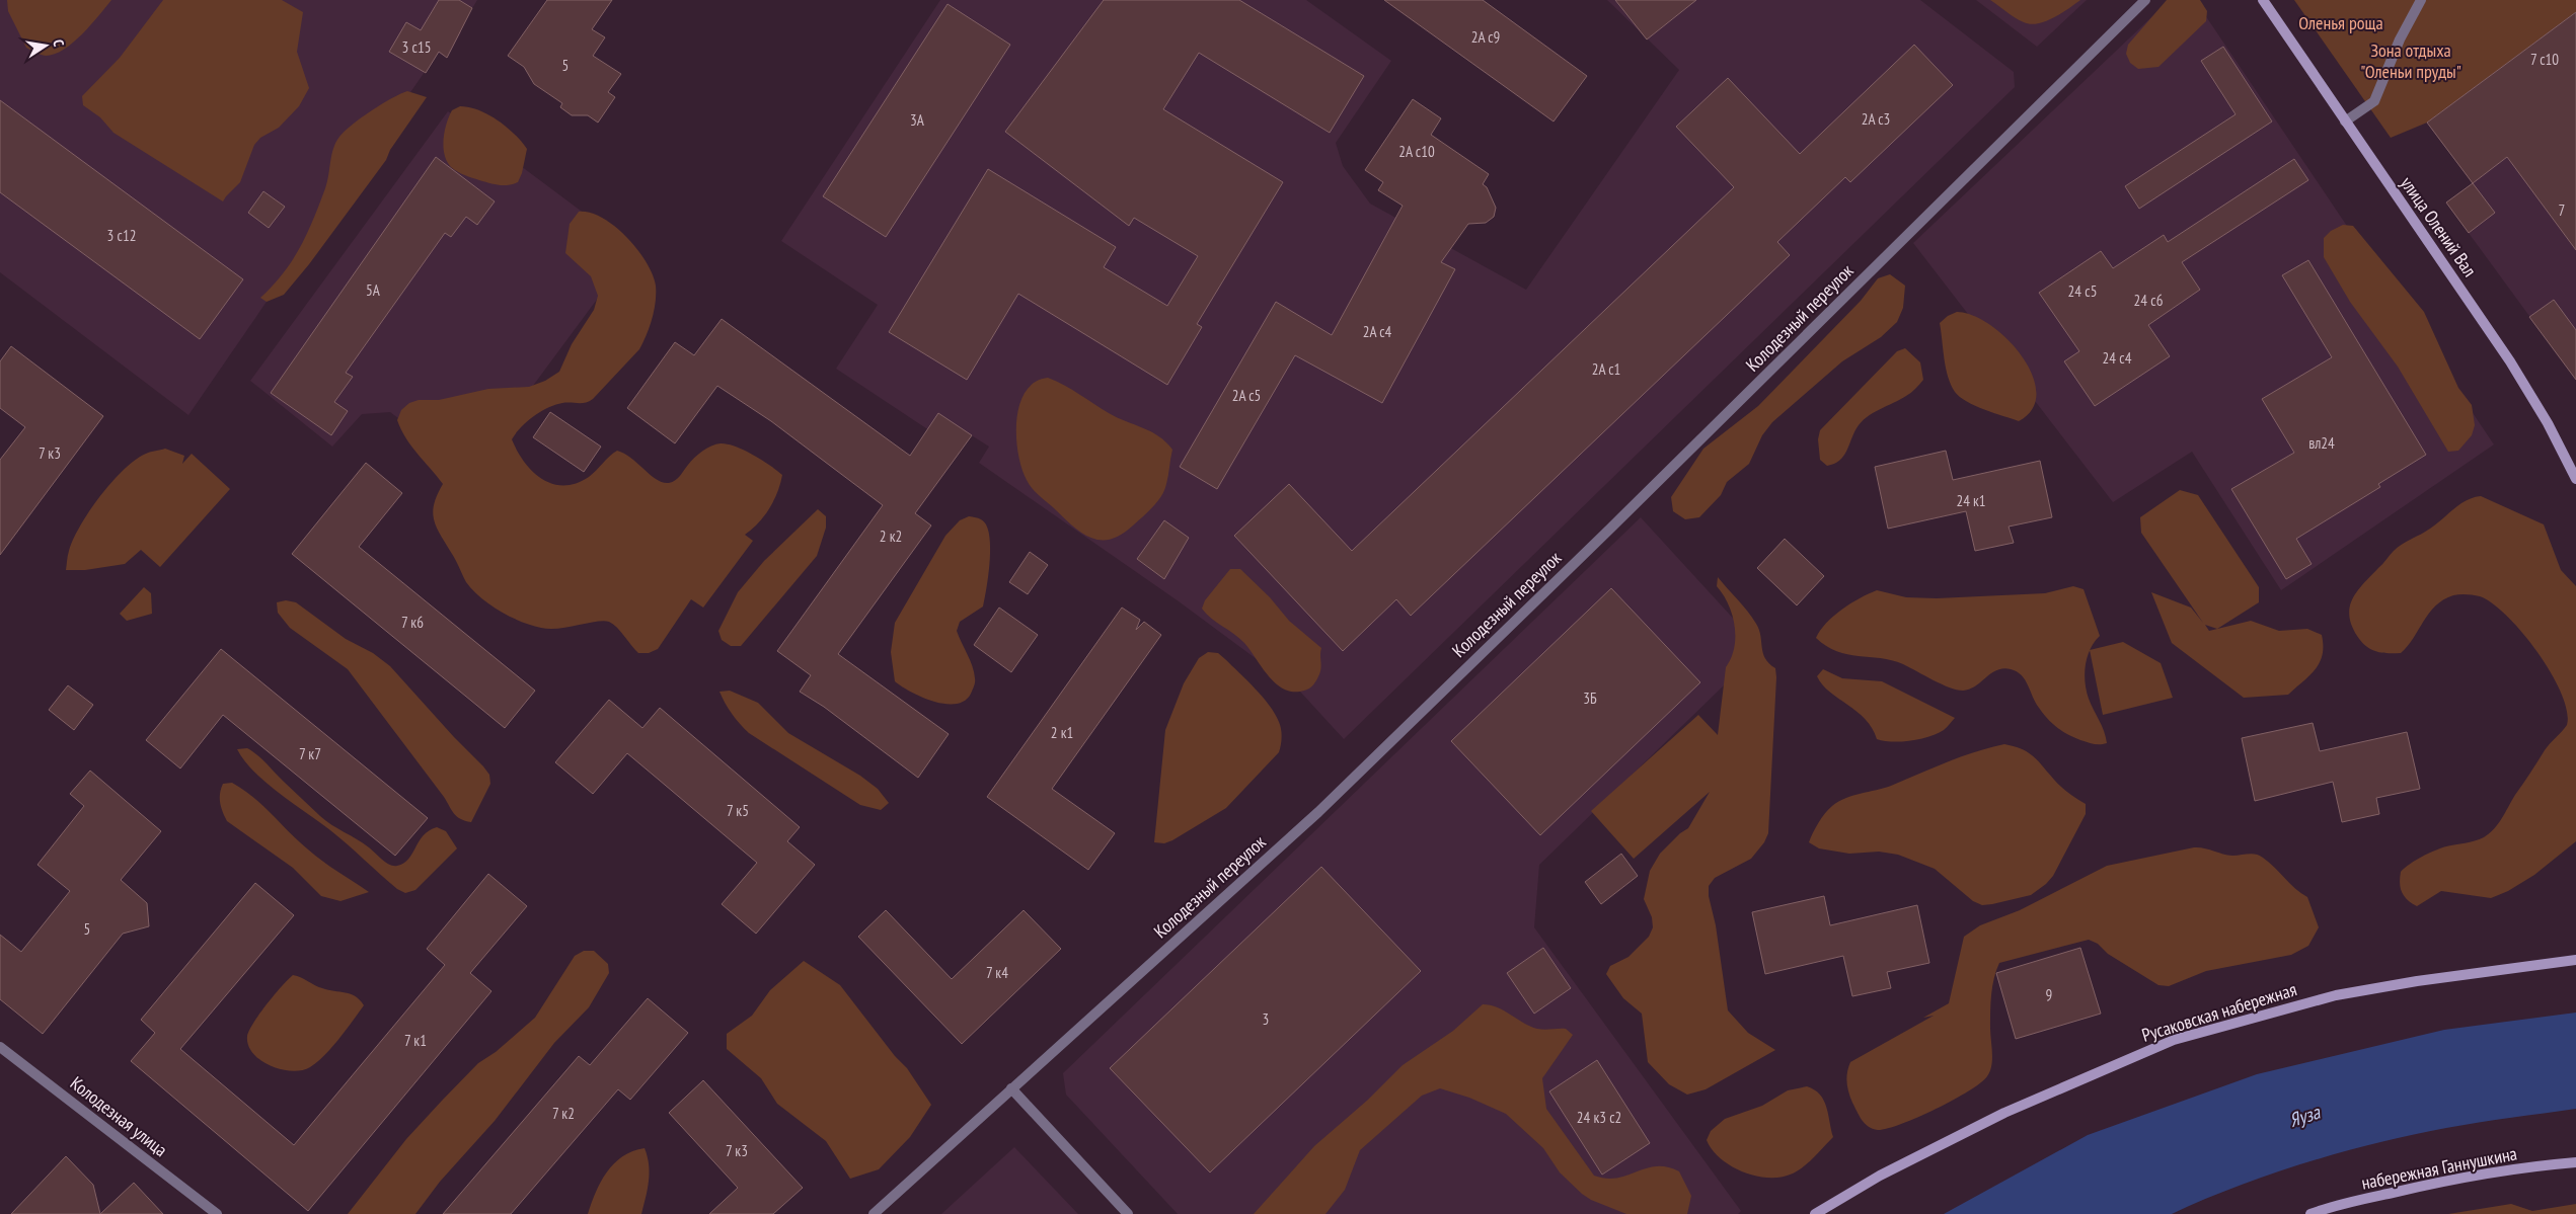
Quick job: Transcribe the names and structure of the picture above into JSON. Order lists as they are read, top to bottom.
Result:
{
  "streets": {
    "main road": ["улица Олений Вал", "Русаковская набережная", "набережная Ганнушкина"],
    "street": ["Колодезный переулок", "Колодезная улица"]
  },
  "water": ["Яуза"],
  "parks": ["Оленья роща", "Зона отдыха \"Оленьи пруды\""],
  "house_numbers": [
    "2А с9",
    "3 с15",
    "7 с10",
    "5",
    "2A c3",
    "3А",
    "2А с10",
    "7",
    "3 с12",
    "5А",
    "24 с5",
    "24 c6",
    "2А с4",
    "24 c4",
    "2А с1",
    "2A c5",
    "вл24",
    "7 к3",
    "24 к1",
    "2 к2",
    "7 к6",
    "3Б",
    "2 к1",
    "7 к7",
    "7 к5",
    "5",
    "7 к4",
    "9",
    "3",
    "7 к1",
    "7 к2",
    "24 к3 с2",
    "7 к3"
  ],
  "north": "right"
}
